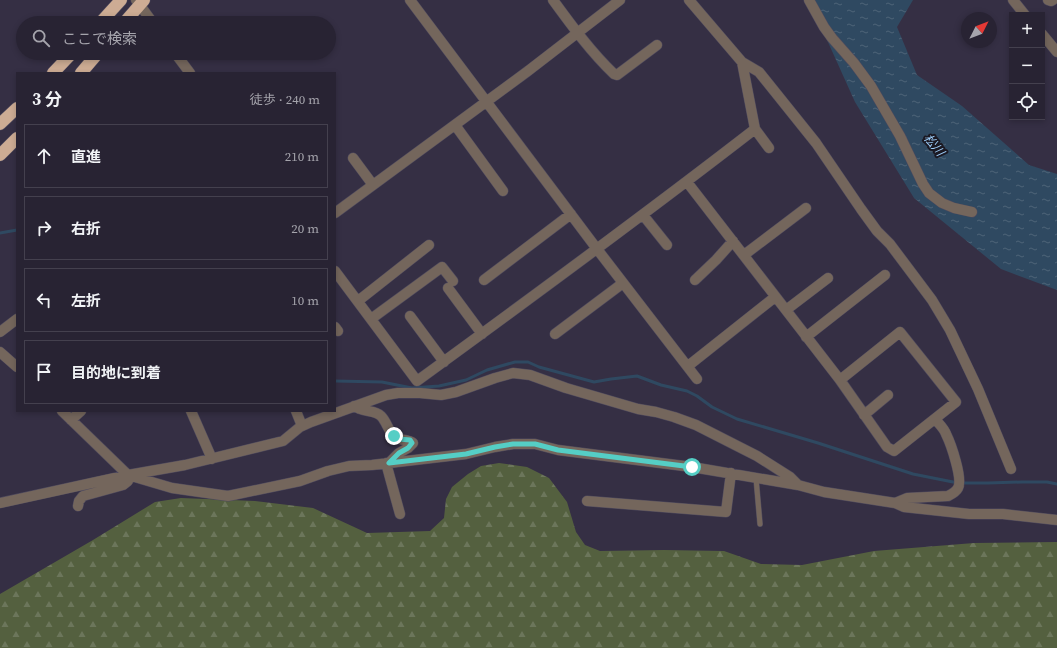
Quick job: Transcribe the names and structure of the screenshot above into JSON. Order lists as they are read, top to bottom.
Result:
{
  "water": ["松川"],
  "north": "top right",
  "page": {
    "map_buttons": ["+", "−"],
    "search": "ここで検索",
    "heading": ["3 分", "徒歩 · 240 m"],
    "list": [
      ["直進", "210 m"],
      ["右折", "20 m"],
      ["左折", "10 m"],
      "目的地に到着"
    ]
  }
}
